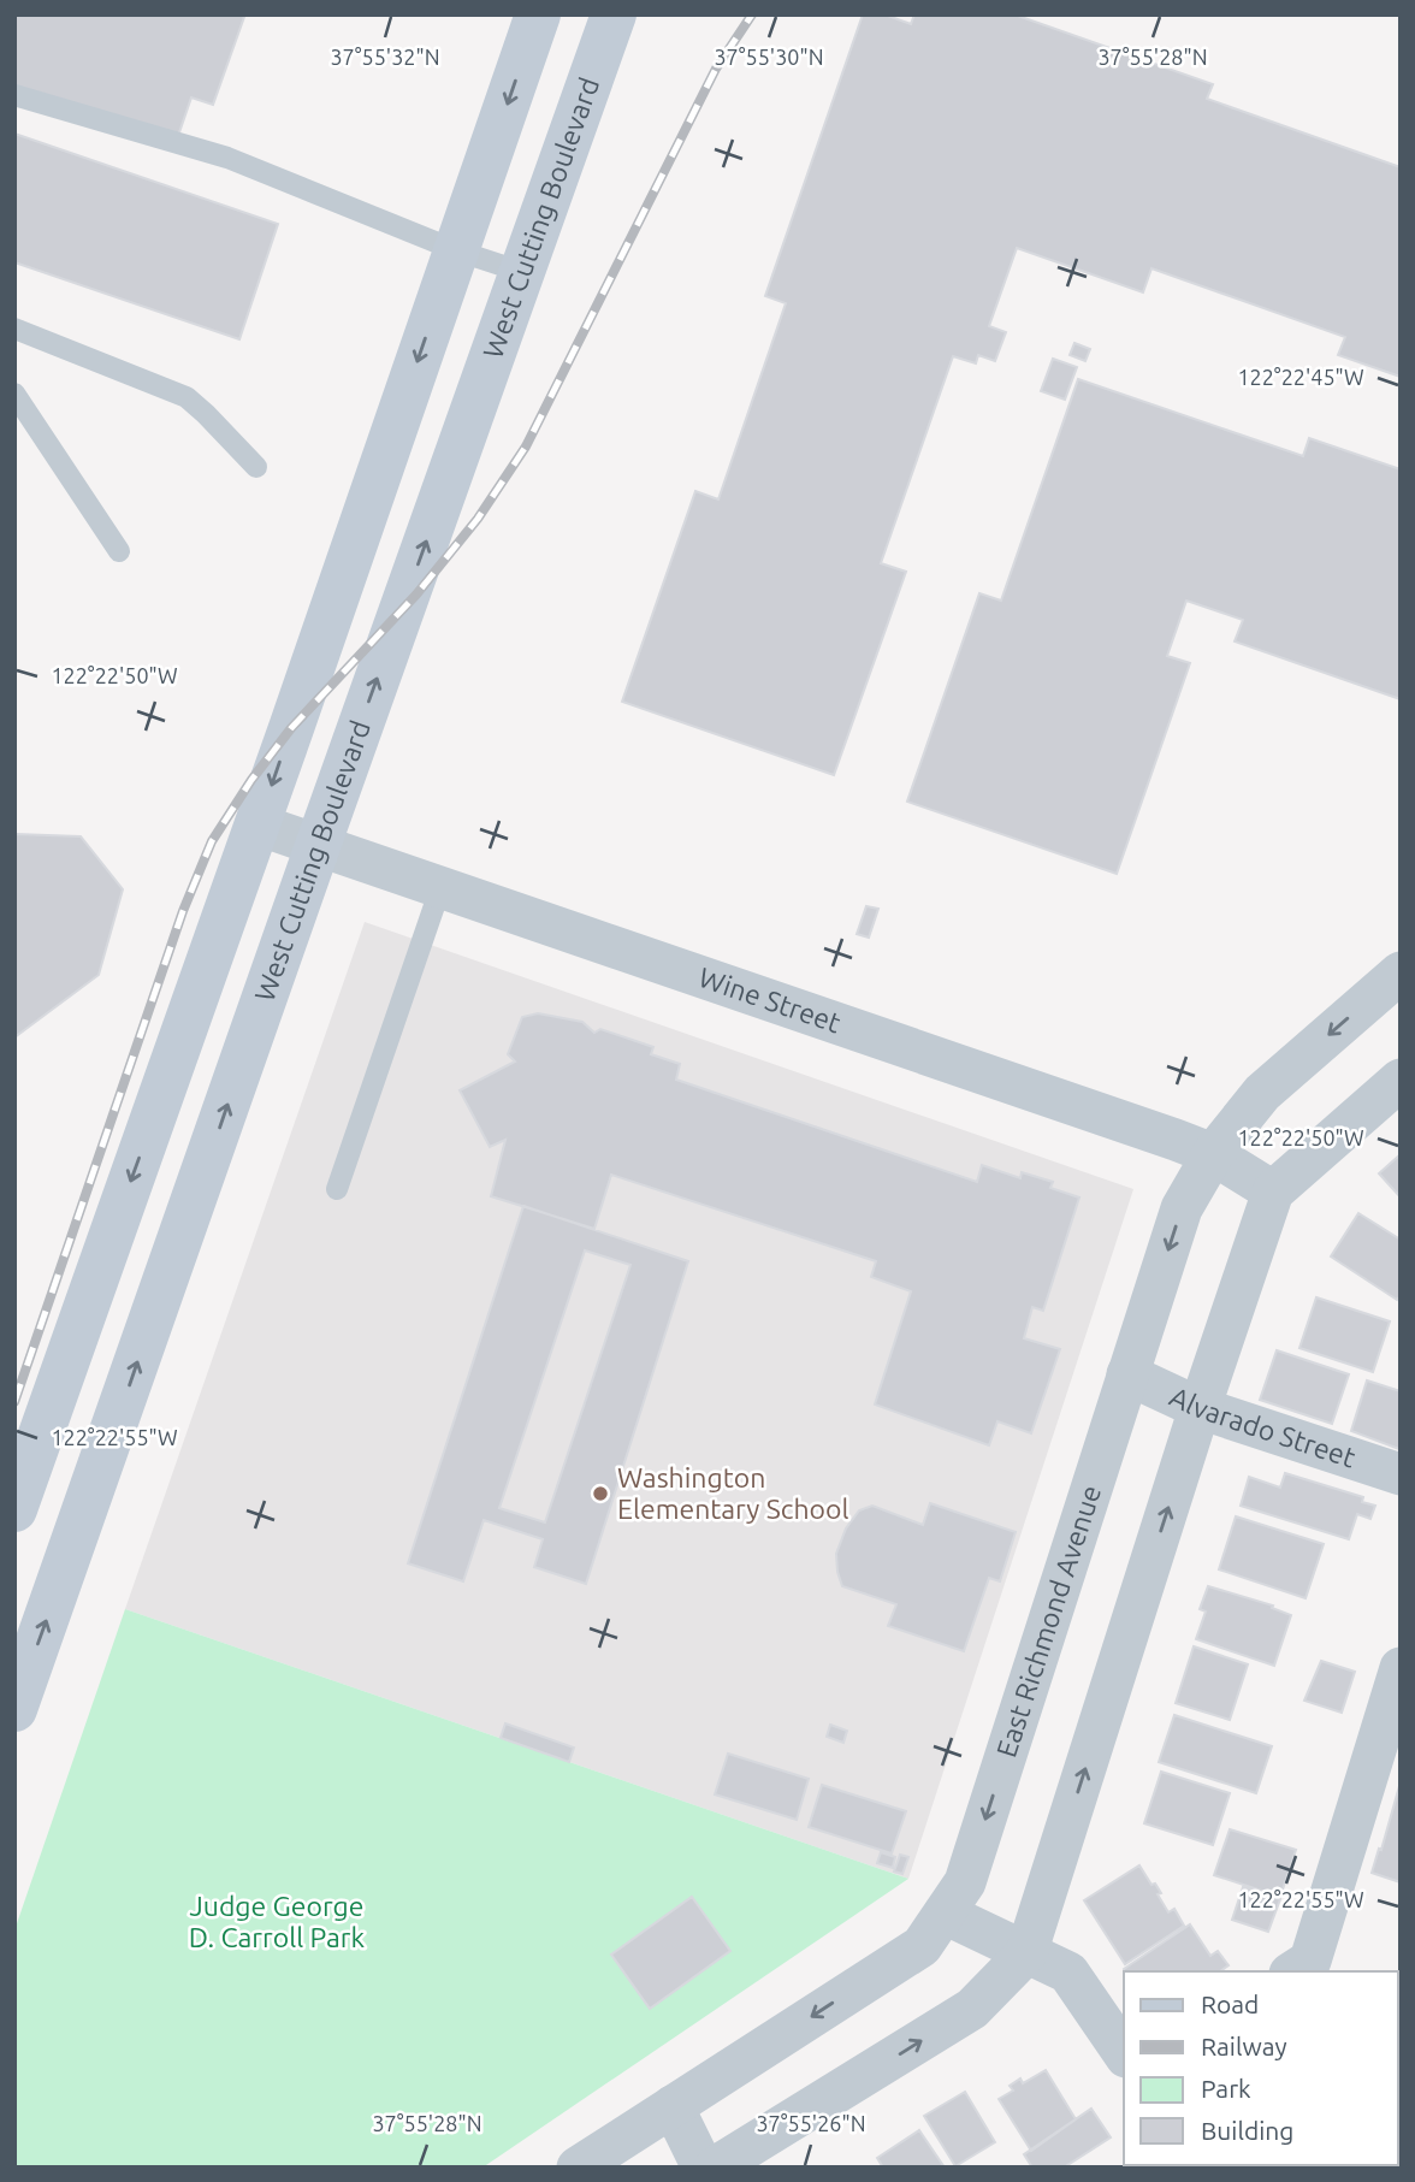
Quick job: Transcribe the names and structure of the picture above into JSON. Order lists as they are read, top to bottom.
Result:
{
  "streets": {
    "street": [
      "West Cutting Boulevard",
      "Wine Street",
      "Alvarado Street",
      "East Richmond Avenue"
    ]
  },
  "crossings": [
    ["West Cutting Boulevard", "Wine Street"],
    ["Wine Street", "East Richmond Avenue"],
    ["Alvarado Street", "East Richmond Avenue"]
  ],
  "parks": ["Judge George D. Carroll Park"],
  "places": ["Washington Elementary School"],
  "legend": [
    "Road",
    "Railway",
    "Park",
    "Building"
  ],
  "coordinates": [
    "37°55'32\"N",
    "37°55'30\"N",
    "37°55'28\"N",
    "122°22'45\"W",
    "122°22'50\"W",
    "122°22'55\"W",
    "37°55'26\"N"
  ]
}
